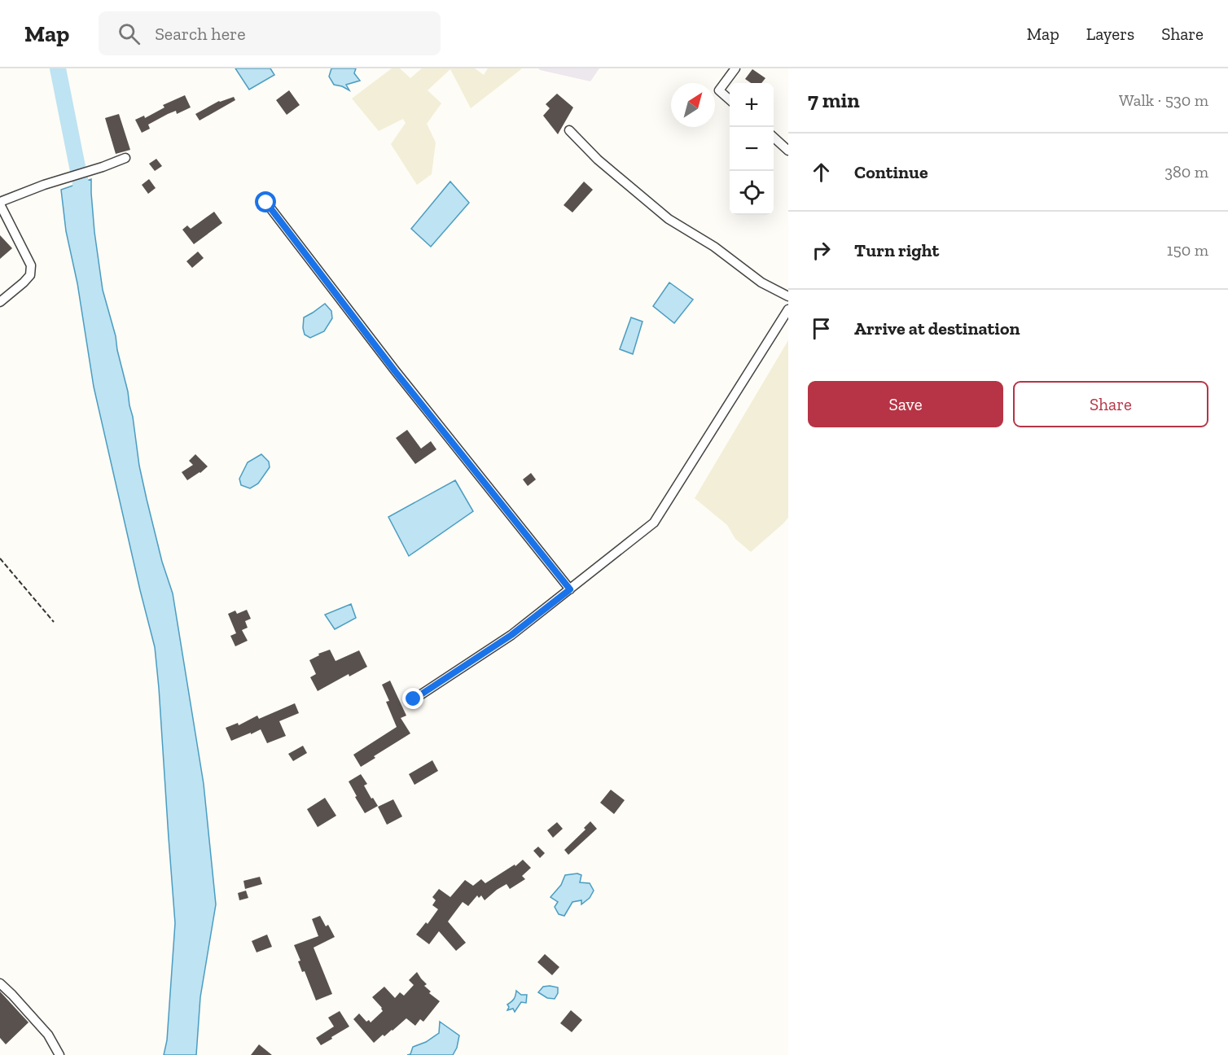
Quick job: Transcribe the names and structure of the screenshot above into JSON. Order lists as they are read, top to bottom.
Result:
{
  "north": "top right",
  "page": {
    "header": "Map",
    "search": "Search here",
    "nav": ["Map", "Layers", "Share"],
    "heading": ["7 min", "Walk · 530 m"],
    "map_buttons": ["+", "−"],
    "list": [
      ["Continue", "380 m"],
      ["Turn right", "150 m"],
      "Arrive at destination"
    ],
    "buttons": ["Save", "Share"]
  }
}
